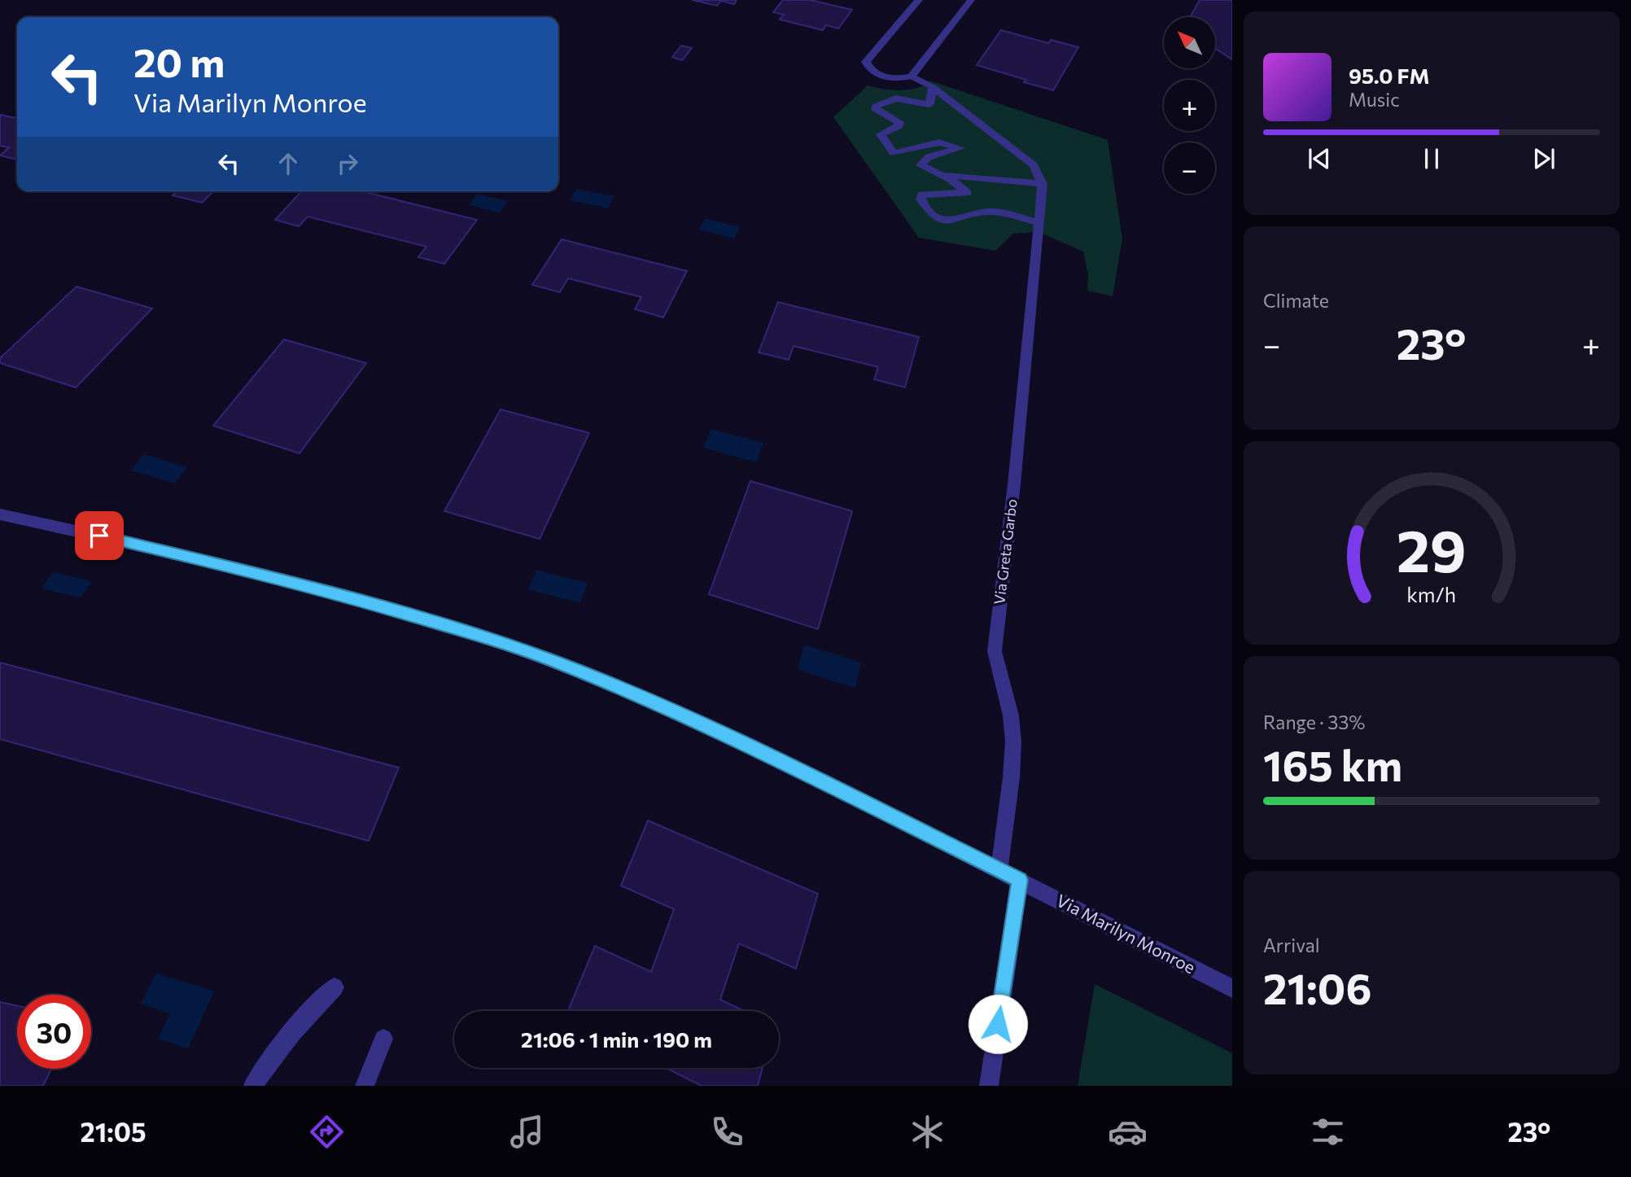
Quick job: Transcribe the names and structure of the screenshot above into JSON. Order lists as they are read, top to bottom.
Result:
{
  "streets": {
    "street": ["Via Greta Garbo", "Via Marilyn Monroe"]
  },
  "crossings": [
    ["Via Greta Garbo", "Via Marilyn Monroe"]
  ],
  "north": "top left",
  "page": {
    "map_buttons": ["+", "−"],
    "turn": ["20 m", "Via Marilyn Monroe"],
    "song": ["95.0 FM", "Music"],
    "tile": [
      "Climate",
      ["Range · 33%", "165 km"],
      ["Arrival", "21:06"]
    ],
    "heat": ["−", "23°", "+"],
    "limit": "30",
    "trip": "21:06 · 1 min · 190 m",
    "tabs": ["21:05", "23°"],
    "gauge": ["29", "km/h"]
  }
}
